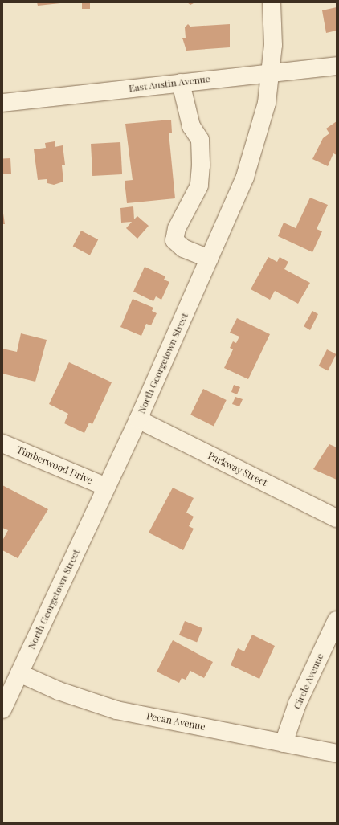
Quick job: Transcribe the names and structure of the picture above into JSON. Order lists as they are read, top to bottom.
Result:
{
  "streets": {
    "street": [
      "East Austin Avenue",
      "North Georgetown Street",
      "Timberwood Drive",
      "Parkway Street",
      "Circle Avenue",
      "Pecan Avenue"
    ]
  },
  "crossings": [
    ["East Austin Avenue", "North Georgetown Street"],
    ["North Georgetown Street", "Timberwood Drive"],
    ["North Georgetown Street", "Parkway Street"],
    ["North Georgetown Street", "Pecan Avenue"],
    ["Circle Avenue", "Pecan Avenue"]
  ]
}
